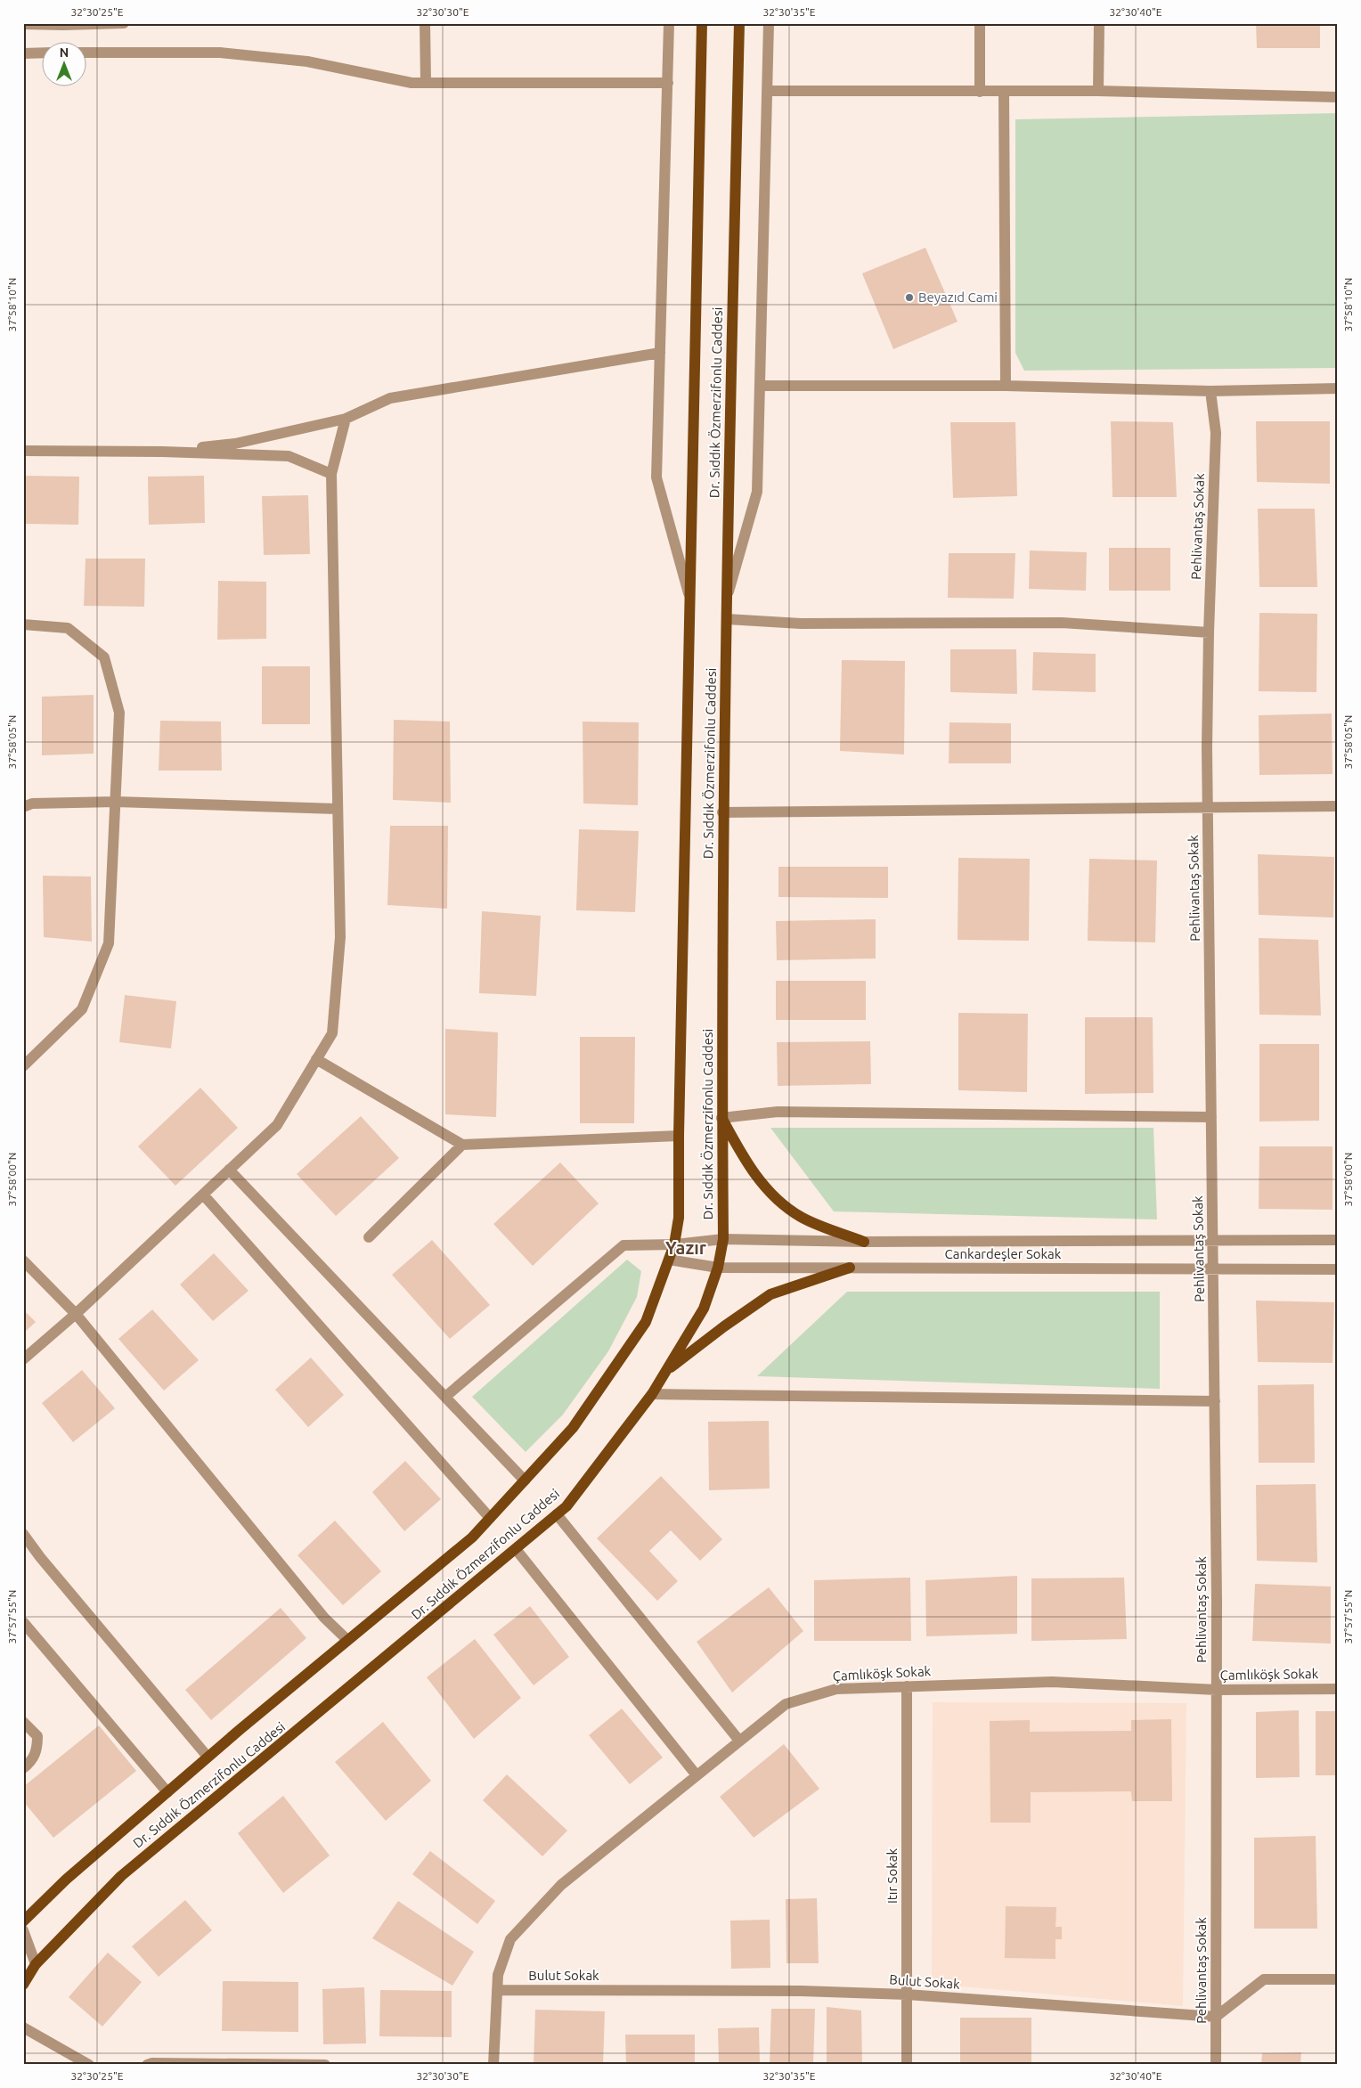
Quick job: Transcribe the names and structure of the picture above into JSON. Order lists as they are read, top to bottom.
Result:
{
  "streets": {
    "main road": ["Dr. Sıddık Özmerzifonlu Caddesi"],
    "street": [
      "Pehlivantaş Sokak",
      "Cankardeşler Sokak",
      "Çamlıköşk Sokak",
      "Itır Sokak",
      "Bulut Sokak"
    ]
  },
  "crossings": [
    ["Dr. Sıddık Özmerzifonlu Caddesi", "Cankardeşler Sokak"],
    ["Pehlivantaş Sokak", "Cankardeşler Sokak"],
    ["Pehlivantaş Sokak", "Çamlıköşk Sokak"],
    ["Pehlivantaş Sokak", "Bulut Sokak"],
    ["Çamlıköşk Sokak", "Itır Sokak"],
    ["Çamlıköşk Sokak", "Bulut Sokak"],
    ["Itır Sokak", "Bulut Sokak"]
  ],
  "districts": ["Yazır"],
  "places": ["Beyazıd Cami"],
  "north": "top",
  "coordinates": [
    "32°30'25\"E",
    "32°30'30\"E",
    "32°30'35\"E",
    "32°30'40\"E",
    "37°58'10\"N",
    "37°58'05\"N",
    "37°58'00\"N",
    "37°57'55\"N"
  ]
}
